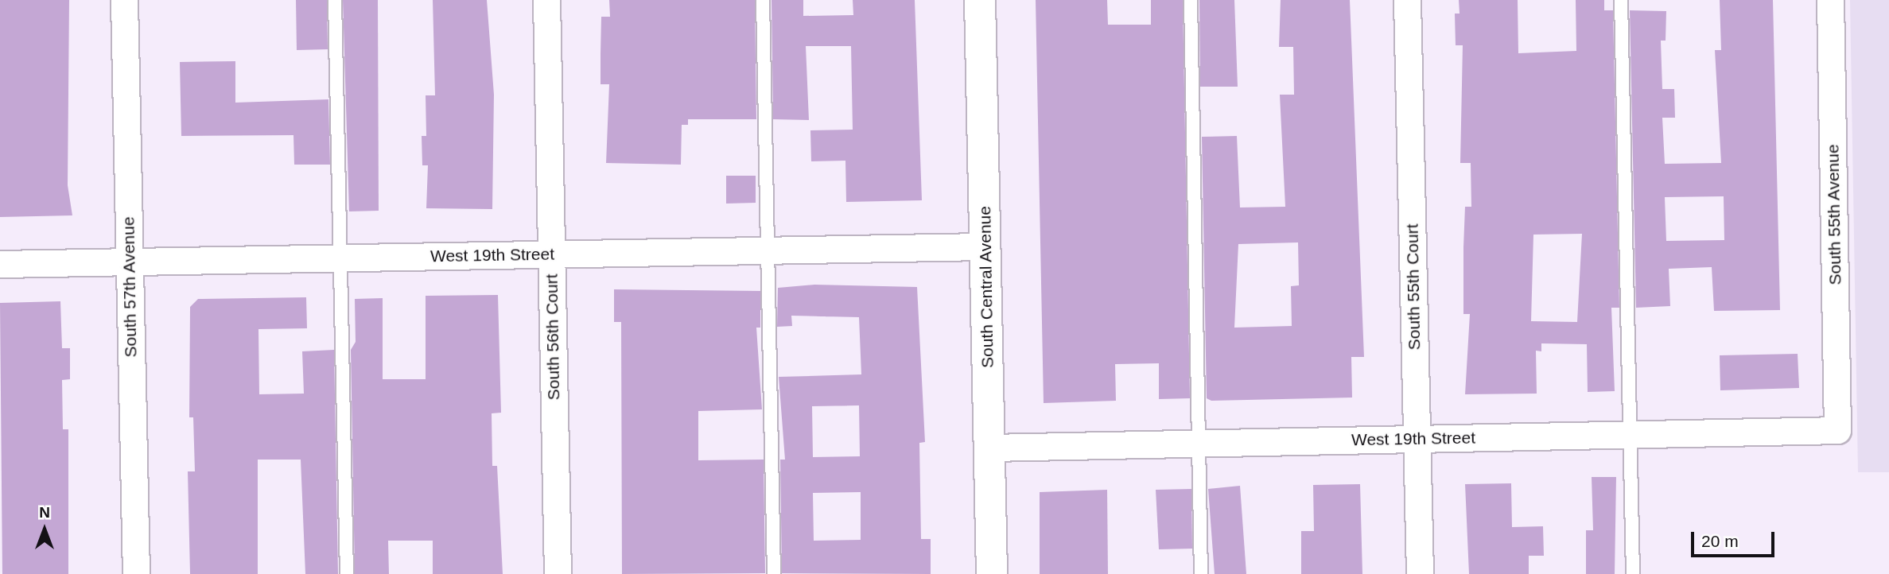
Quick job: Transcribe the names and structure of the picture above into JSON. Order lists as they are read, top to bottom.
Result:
{
  "streets": {
    "main road": ["South Central Avenue"],
    "street": [
      "South 55th Avenue",
      "West 19th Street",
      "South 57th Avenue",
      "South 55th Court",
      "South 56th Court"
    ]
  },
  "crossings": [
    ["South 55th Avenue", "West 19th Street"],
    ["West 19th Street", "South 57th Avenue"],
    ["West 19th Street", "South Central Avenue"],
    ["West 19th Street", "South 55th Court"],
    ["West 19th Street", "South 56th Court"]
  ],
  "scale_bar": "20 m",
  "north": "top"
}
